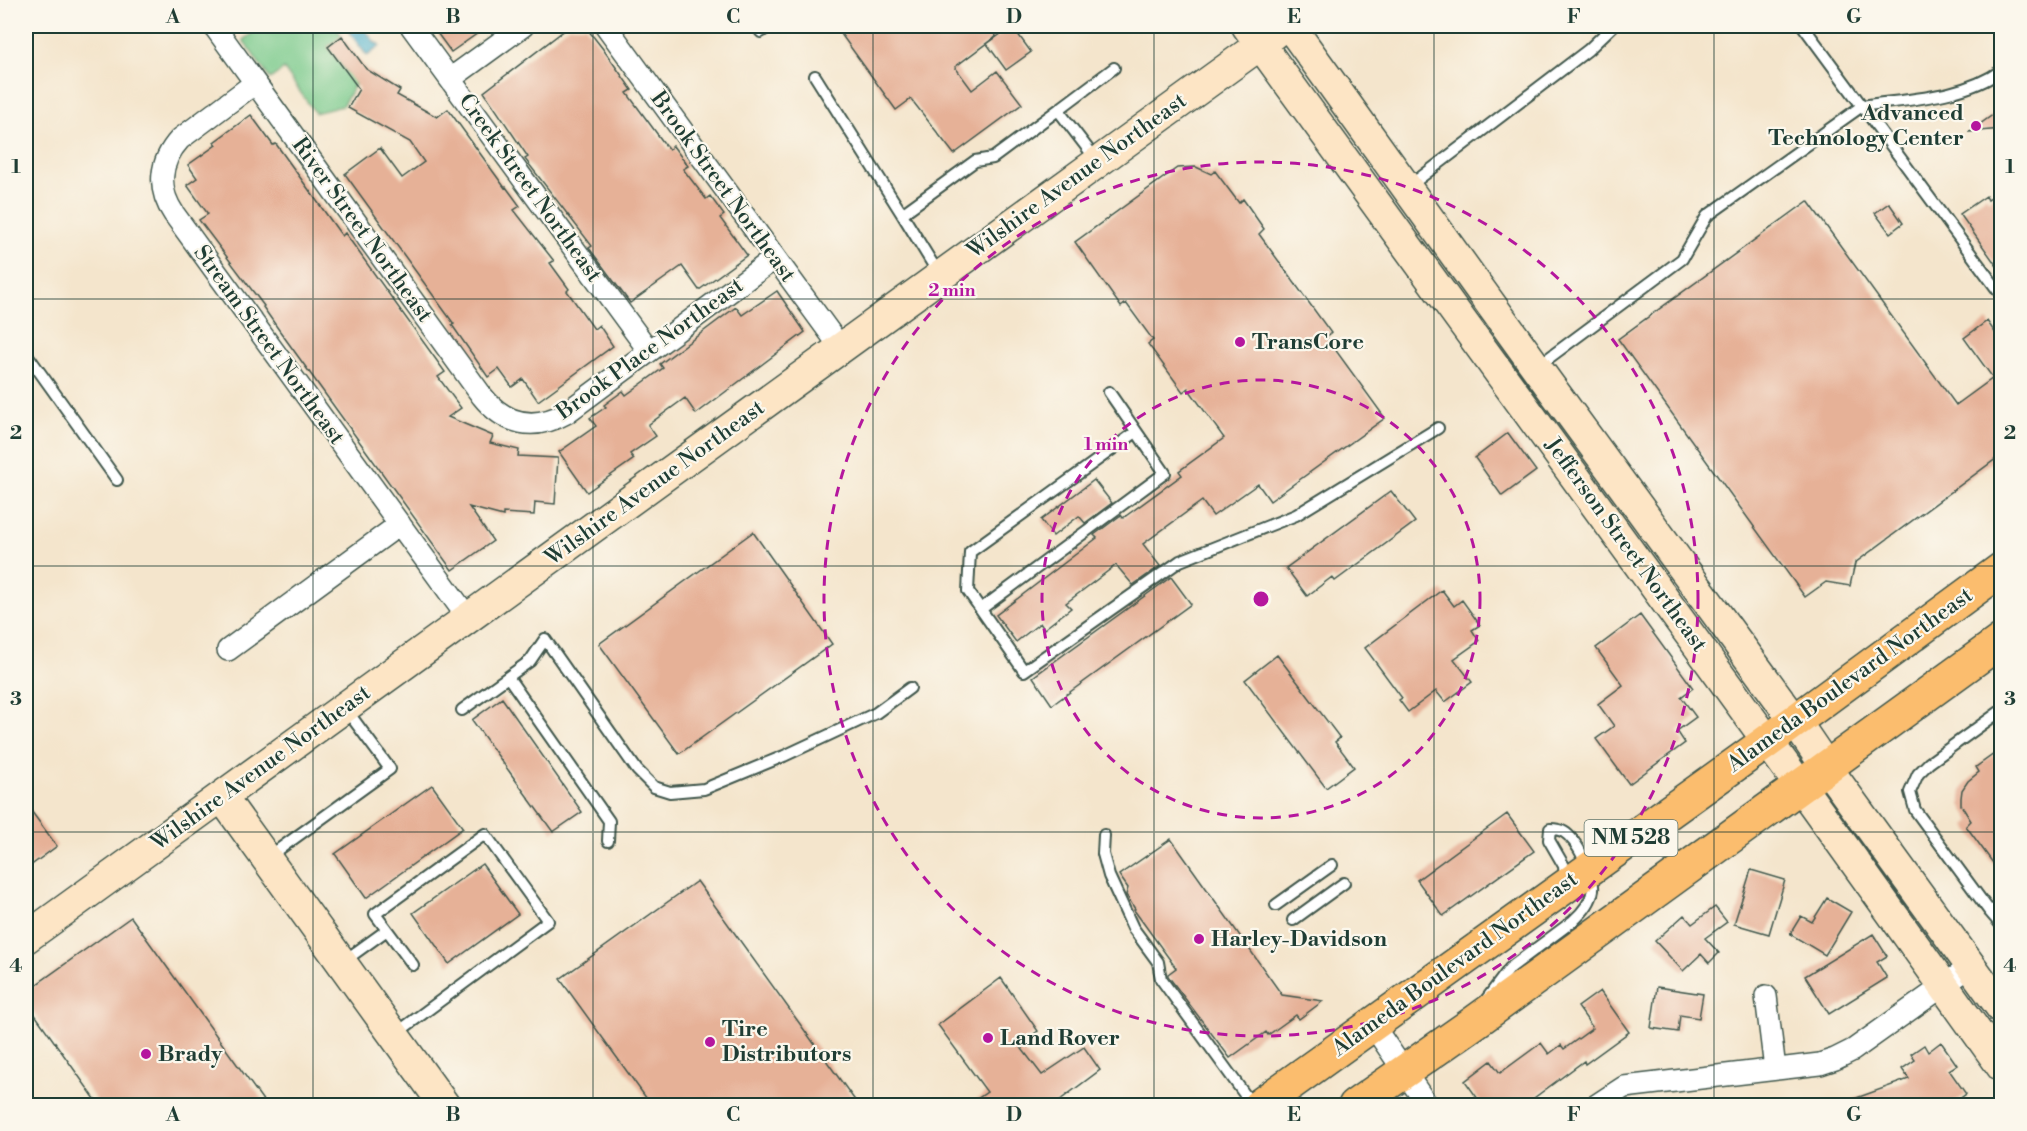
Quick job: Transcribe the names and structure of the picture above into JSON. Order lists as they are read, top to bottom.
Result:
{
  "streets": {
    "main road": ["Alameda Boulevard Northeast", "NM 528"],
    "street": [
      "Wilshire Avenue Northeast",
      "Brook Street Northeast",
      "Creek Street Northeast",
      "River Street Northeast",
      "Stream Street Northeast",
      "Brook Place Northeast",
      "Jefferson Street Northeast"
    ]
  },
  "crossings": [
    ["Wilshire Avenue Northeast", "Brook Street Northeast"],
    ["Wilshire Avenue Northeast", "Stream Street Northeast"],
    ["Wilshire Avenue Northeast", "Jefferson Street Northeast"],
    ["Brook Street Northeast", "Brook Place Northeast"],
    ["Creek Street Northeast", "Brook Place Northeast"],
    ["River Street Northeast", "Stream Street Northeast"],
    ["River Street Northeast", "Brook Place Northeast"],
    ["Jefferson Street Northeast", "Alameda Boulevard Northeast"],
    ["Jefferson Street Northeast", "NM 528"]
  ],
  "places": [
    "Advanced Technology Center",
    "TransCore",
    "Harley-Davidson",
    "Land Rover",
    "Tire Distributors",
    "Brady"
  ],
  "grid": {
    "columns": [
      "A",
      "B",
      "C",
      "D",
      "E",
      "F",
      "G"
    ],
    "rows": [
      "1",
      "2",
      "3",
      "4"
    ]
  },
  "rings": ["2 min", "1 min"]
}
